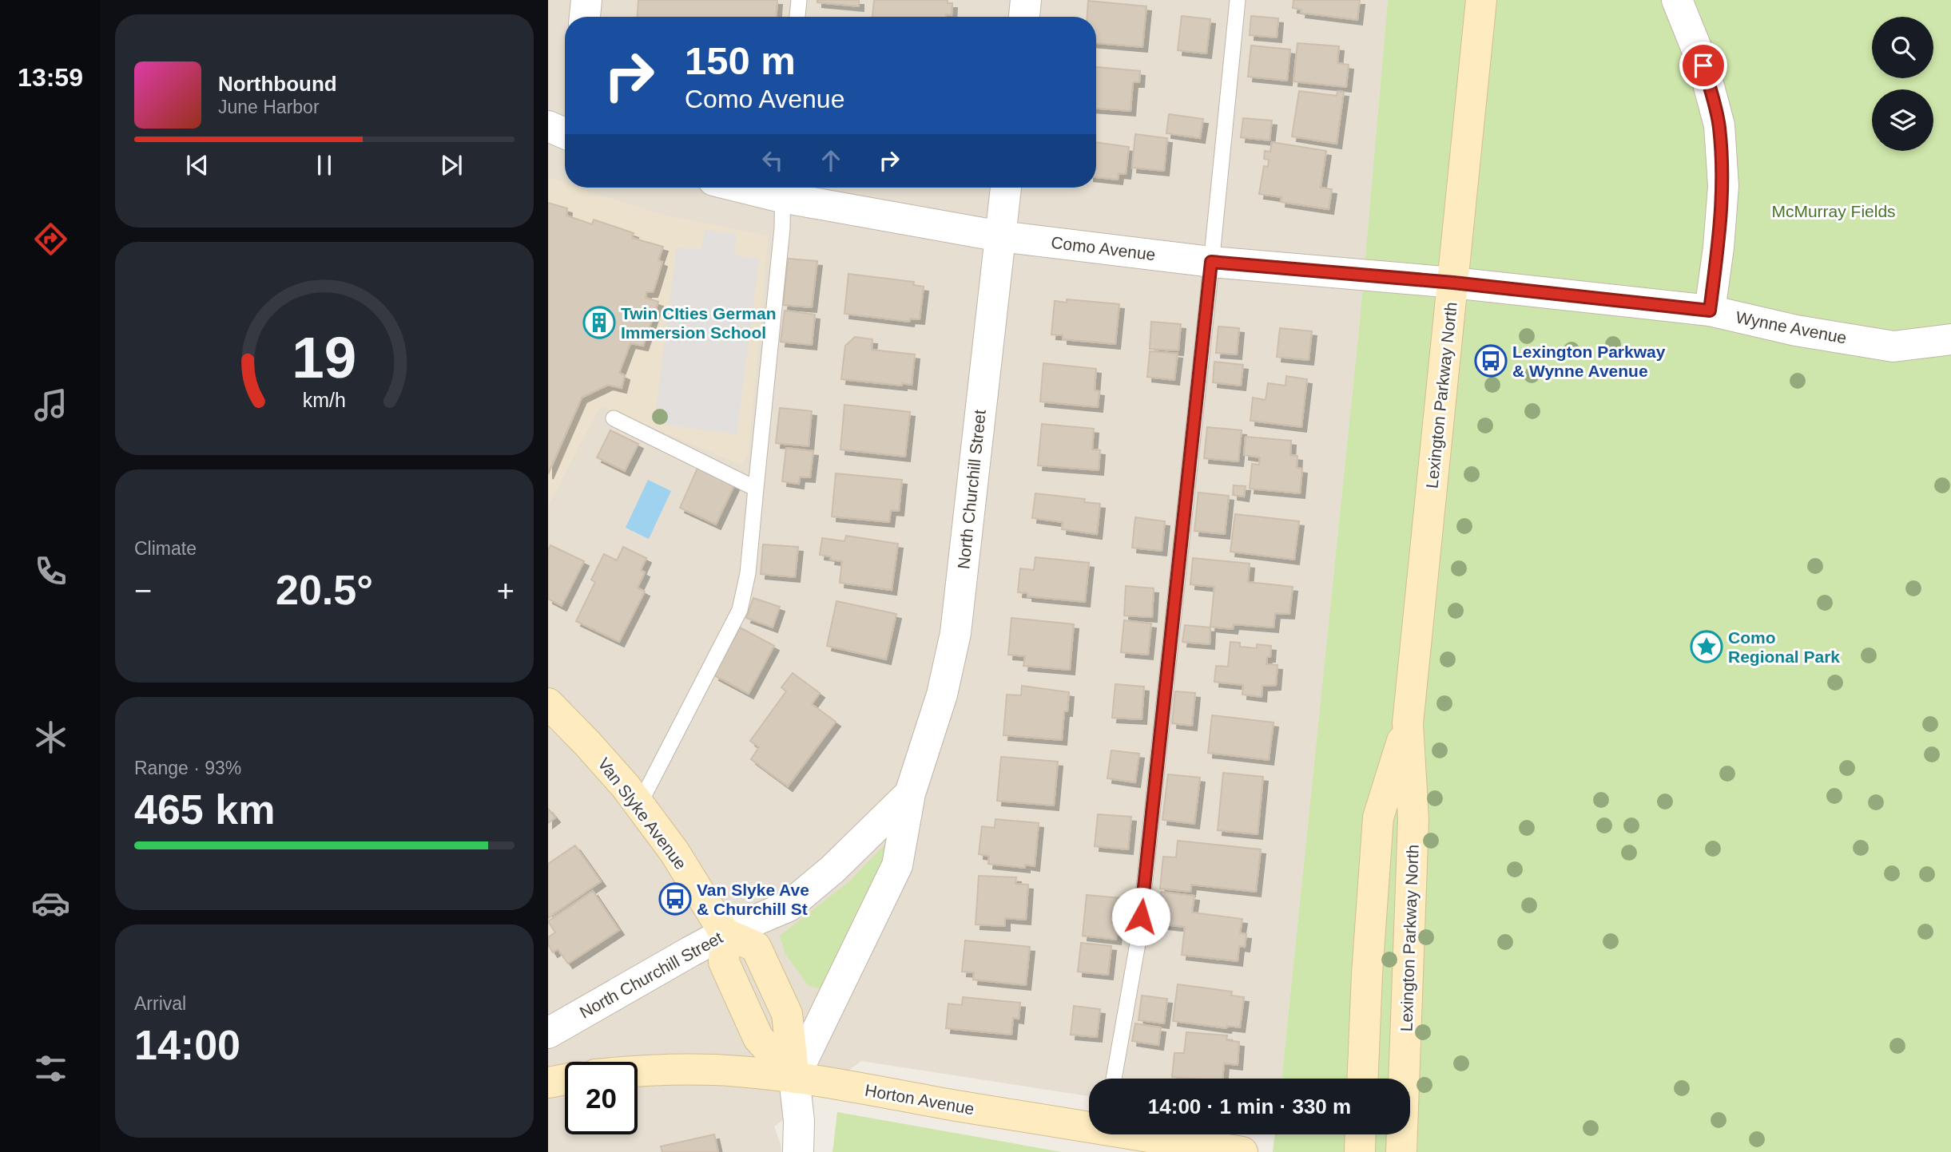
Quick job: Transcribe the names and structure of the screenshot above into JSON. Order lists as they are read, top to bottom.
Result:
{
  "streets": {
    "main road": ["Lexington Parkway North", "Van Slyke Avenue", "Horton Avenue"],
    "street": ["Como Avenue", "Wynne Avenue", "North Churchill Street"]
  },
  "crossings": [
    ["Como Avenue", "Wynne Avenue"],
    ["Como Avenue", "Lexington Parkway North"],
    ["Como Avenue", "North Churchill Street"],
    ["North Churchill Street", "Van Slyke Avenue"],
    ["North Churchill Street", "Horton Avenue"]
  ],
  "parks": ["McMurray Fields"],
  "places": {
    "building": ["Twin CIties German Immersion School"],
    "bus stop": ["Lexington Parkway & Wynne Avenue", "Van Slyke Ave & Churchill St"],
    "place": ["Como Regional Park"]
  },
  "page": {
    "tabs": "13:59",
    "turn": ["150 m", "Como Avenue"],
    "song": ["Northbound", "June Harbor"],
    "tile": [
      "Climate",
      ["Range · 93%", "465 km"],
      ["Arrival", "14:00"]
    ],
    "heat": ["−", "20.5°", "+"],
    "limit": "20",
    "trip": "14:00 · 1 min · 330 m",
    "gauge": ["19", "km/h"]
  }
}
